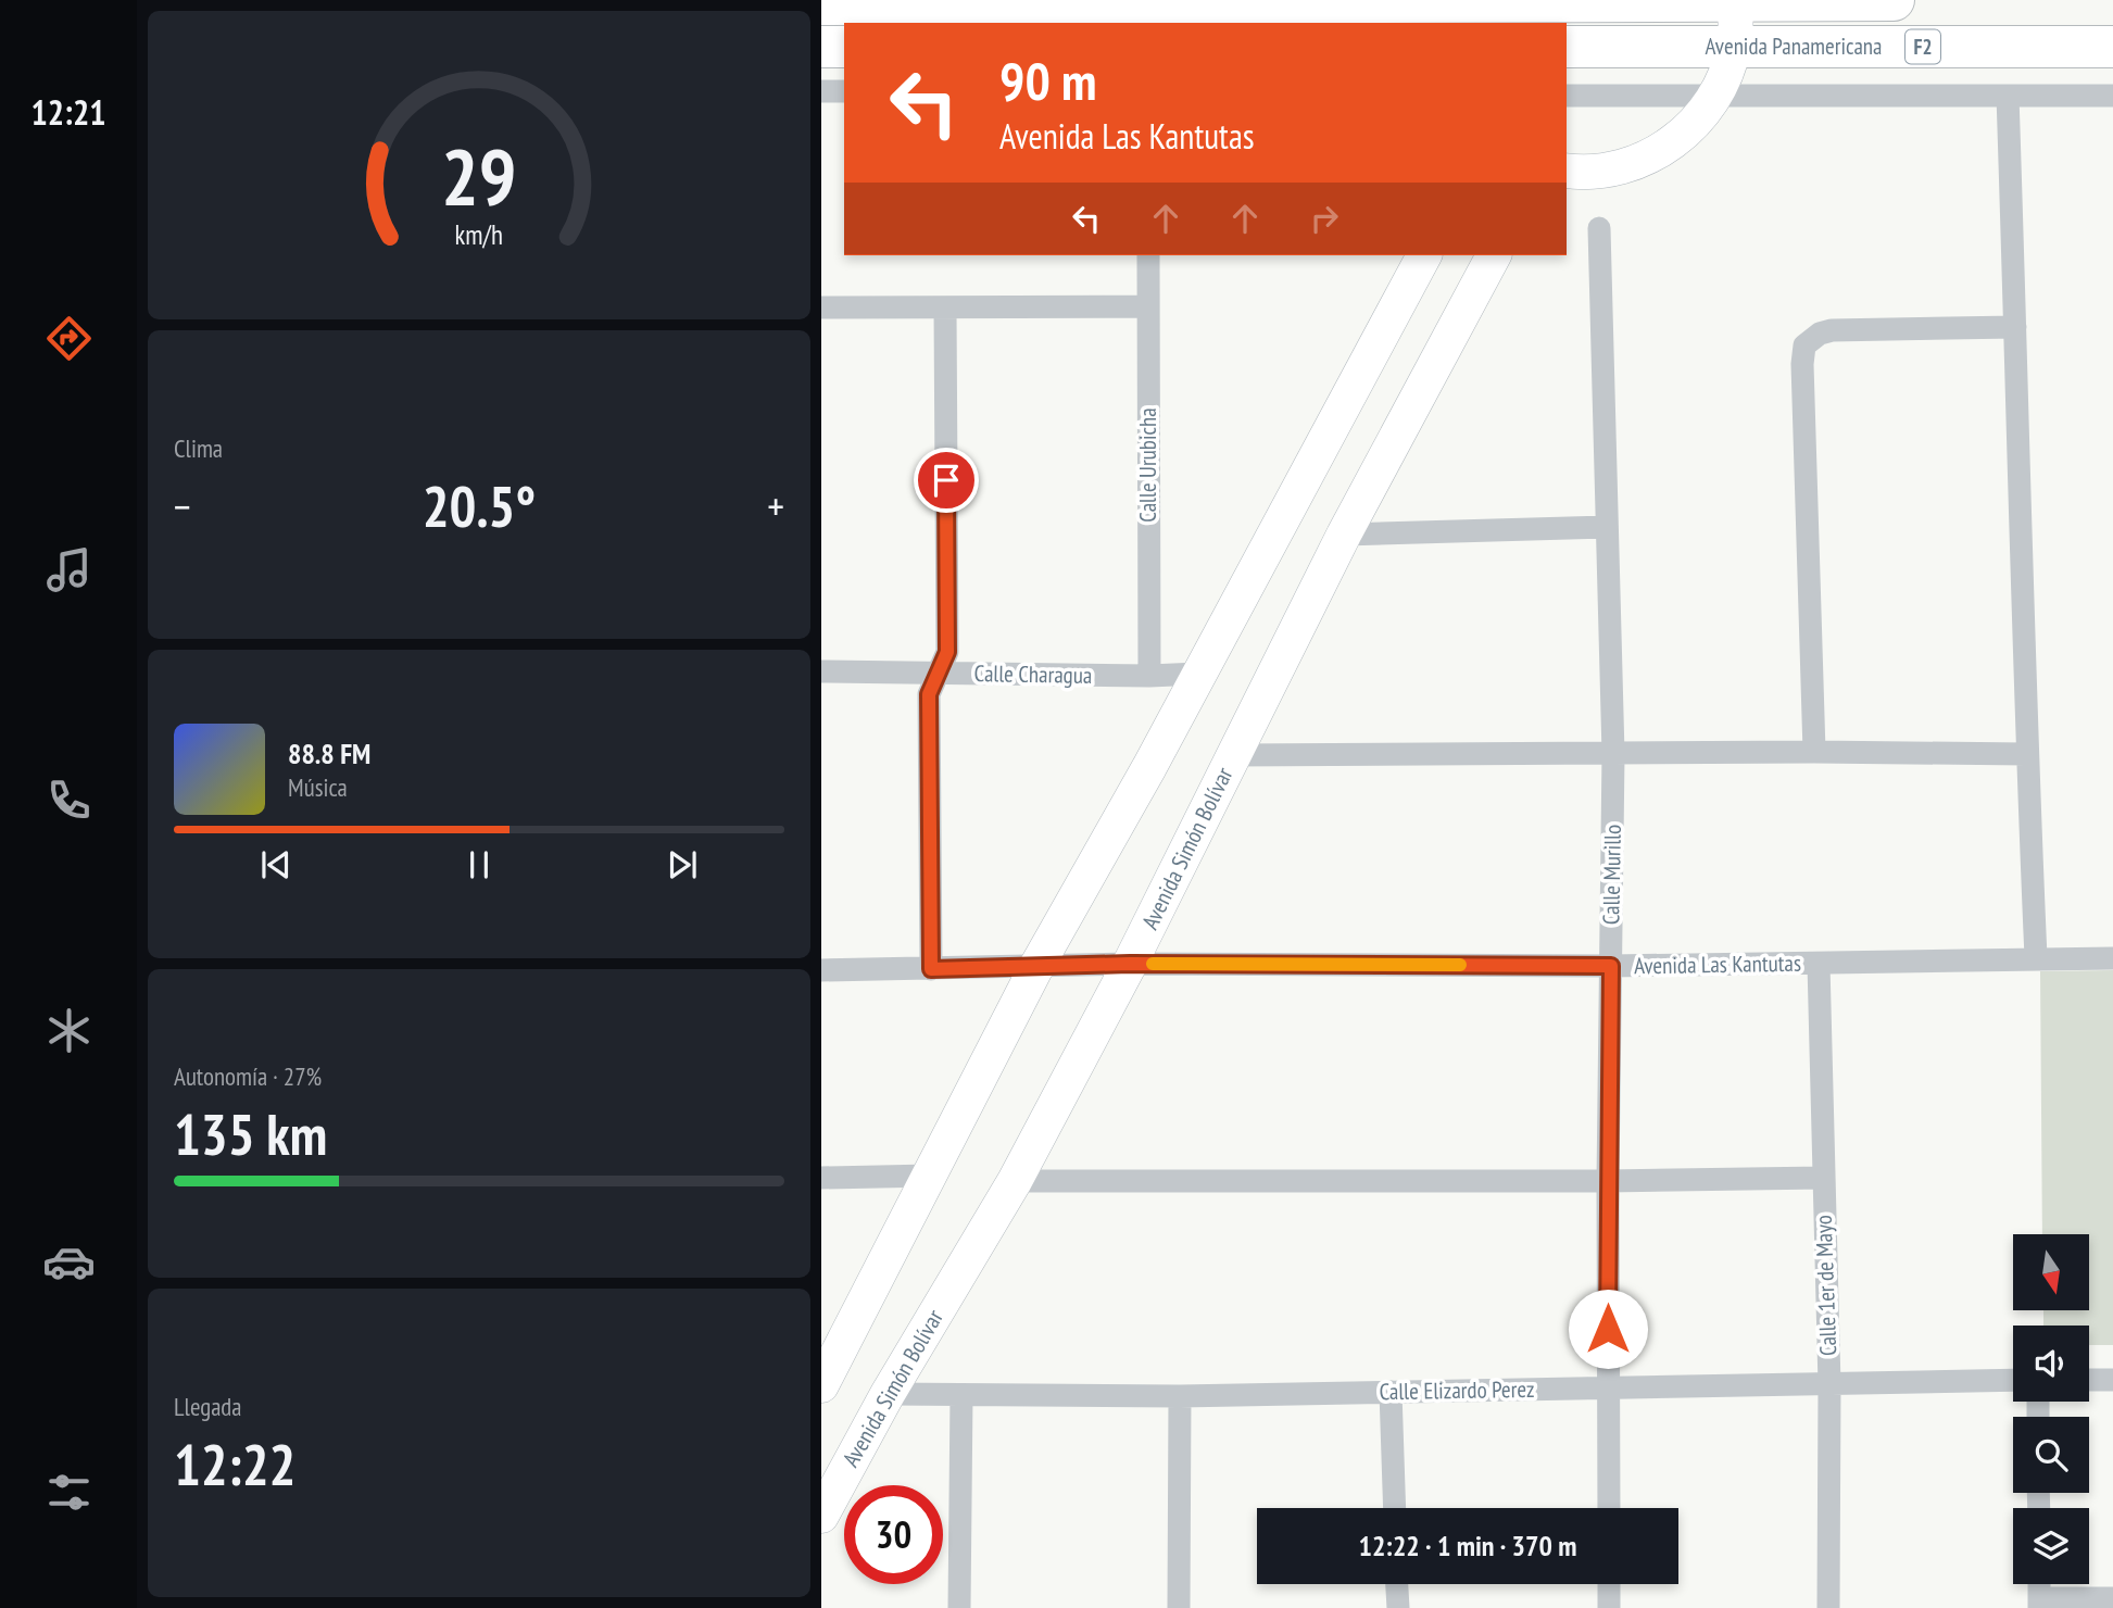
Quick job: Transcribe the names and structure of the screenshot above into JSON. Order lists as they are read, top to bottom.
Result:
{
  "streets": {
    "highway": ["Avenida Panamericana", "F2"],
    "street": [
      "Calle Urubicha",
      "Calle Charagua",
      "Avenida Simón Bolívar",
      "Calle Murillo",
      "Avenida Las Kantutas",
      "Calle 1er de Mayo",
      "Calle Elizardo Perez"
    ]
  },
  "crossings": [
    ["Calle Urubicha", "Calle Charagua"],
    ["Avenida Simón Bolívar", "Avenida Las Kantutas"],
    ["Avenida Simón Bolívar", "Calle Elizardo Perez"],
    ["Calle Murillo", "Avenida Las Kantutas"],
    ["Calle Murillo", "Calle Elizardo Perez"],
    ["Avenida Las Kantutas", "Calle 1er de Mayo"],
    ["Calle 1er de Mayo", "Calle Elizardo Perez"]
  ],
  "north": "bottom",
  "page": {
    "tabs": "12:21",
    "turn": ["90 m", "Avenida Las Kantutas"],
    "tile": [
      "Clima",
      ["Autonomía · 27%", "135 km"],
      ["Llegada", "12:22"]
    ],
    "heat": ["−", "20.5°", "+"],
    "song": ["88.8 FM", "Música"],
    "limit": "30",
    "trip": "12:22 · 1 min · 370 m",
    "gauge": ["29", "km/h"]
  }
}
